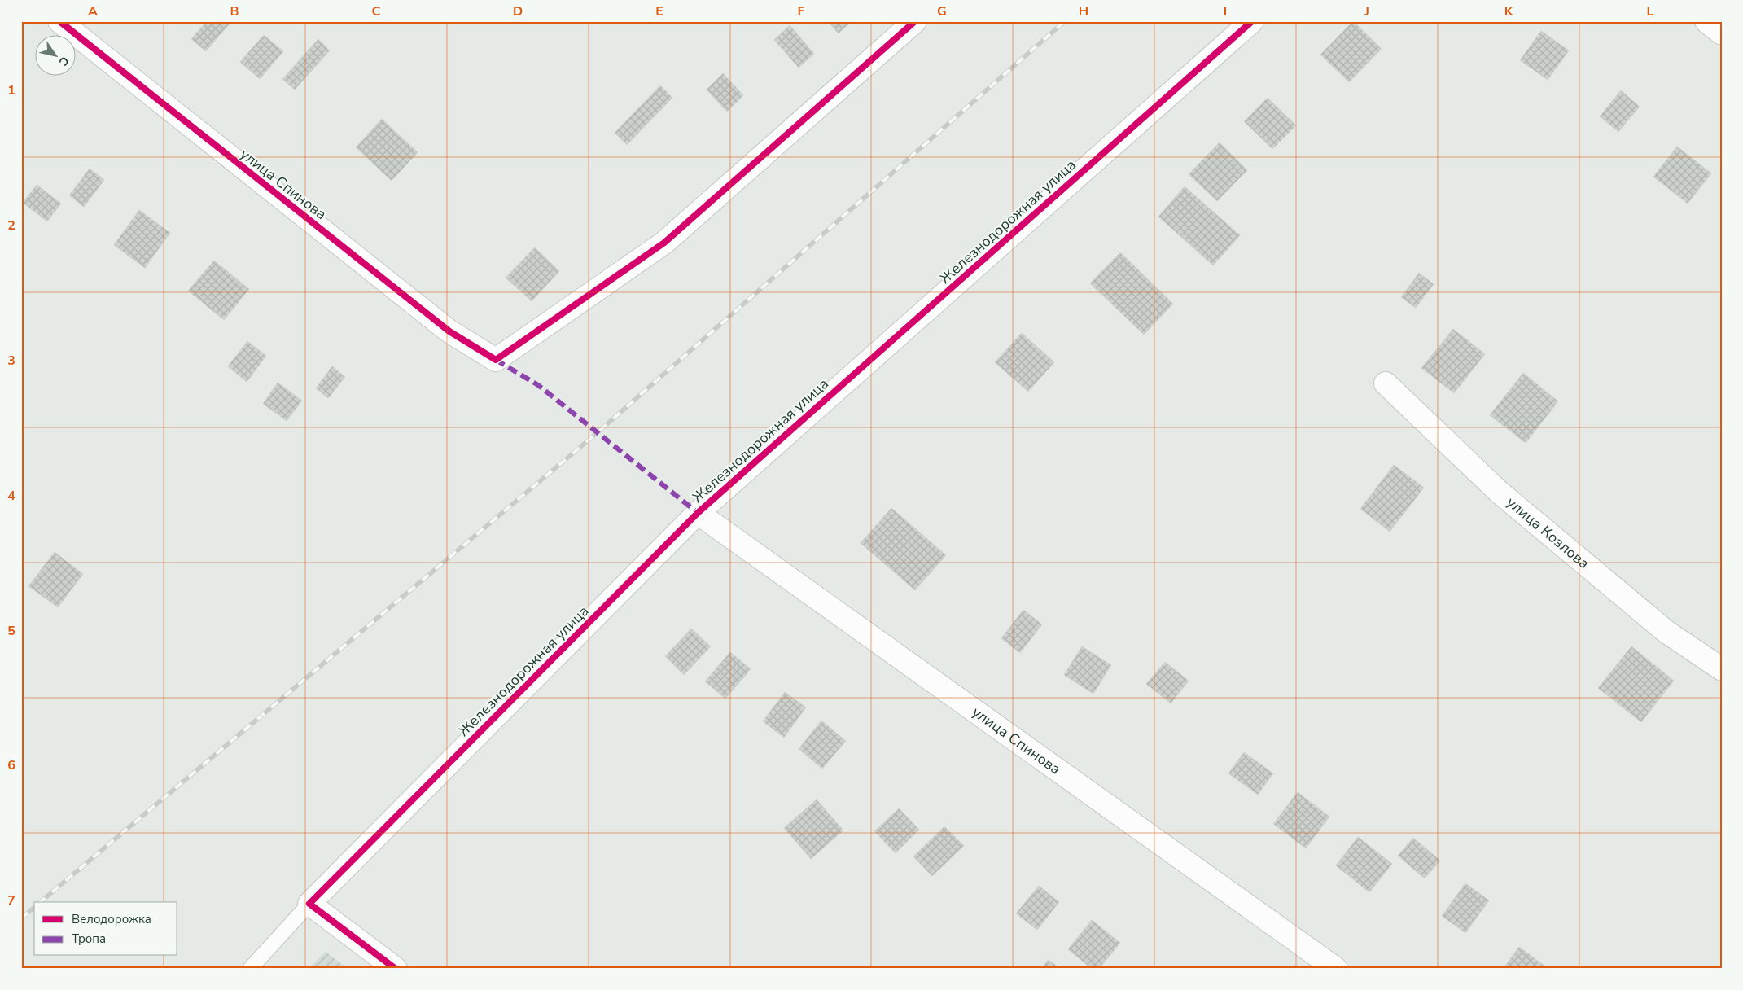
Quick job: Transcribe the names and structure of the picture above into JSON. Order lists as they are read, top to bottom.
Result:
{
  "streets": {
    "street": ["улица Спинова", "Железнодорожная улица", "улица Козлова"]
  },
  "crossings": [
    ["улица Спинова", "Железнодорожная улица"]
  ],
  "legend": ["Велодорожка", "Тропа"],
  "north": "bottom right",
  "grid": {
    "columns": [
      "A",
      "B",
      "C",
      "D",
      "E",
      "F",
      "G",
      "H",
      "I",
      "J",
      "K",
      "L"
    ],
    "rows": [
      "1",
      "2",
      "3",
      "4",
      "5",
      "6",
      "7"
    ]
  }
}
